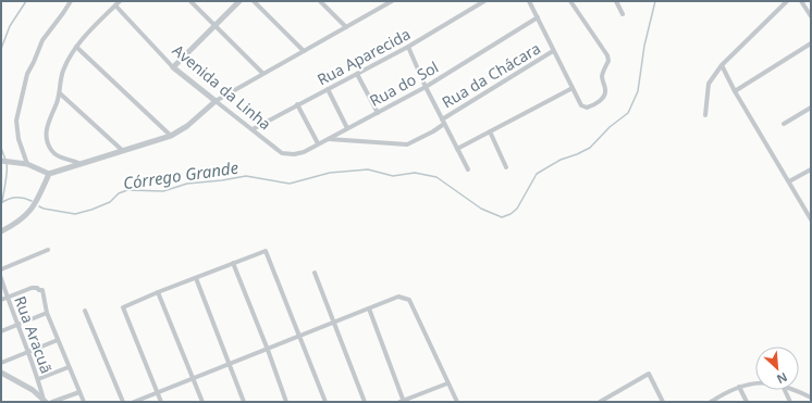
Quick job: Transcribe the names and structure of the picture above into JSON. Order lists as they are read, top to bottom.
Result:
{
  "streets": {
    "street": [
      "Rua Aparecida",
      "Rua da Chácara",
      "Rua do Sol",
      "Avenida da Linha",
      "Rua Aracuã"
    ]
  },
  "crossings": [
    ["Rua Aparecida", "Avenida da Linha"],
    ["Rua da Chácara", "Rua do Sol"],
    ["Rua do Sol", "Avenida da Linha"]
  ],
  "water": ["Córrego Grande"],
  "north": "bottom right"
}
